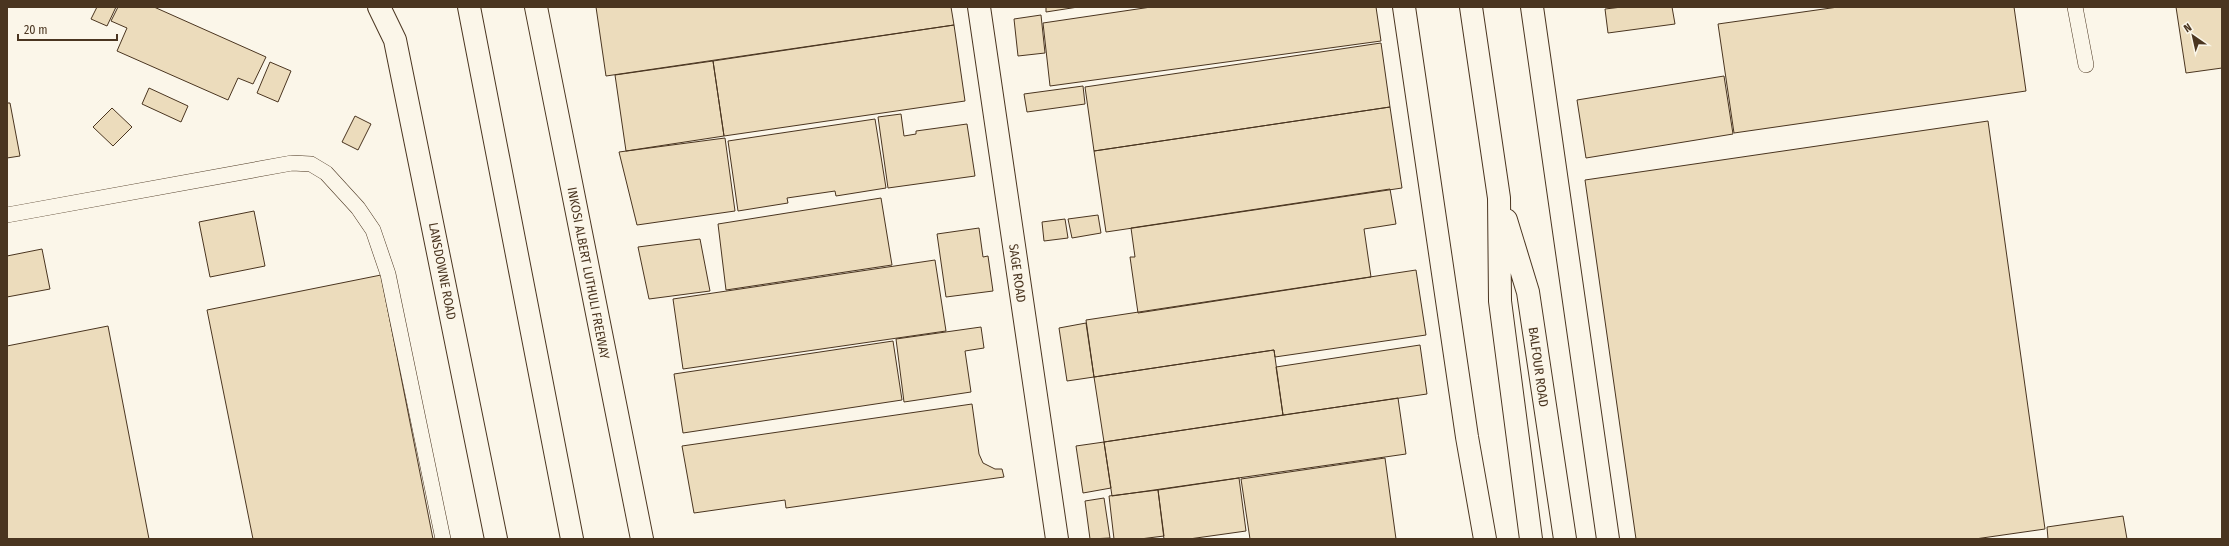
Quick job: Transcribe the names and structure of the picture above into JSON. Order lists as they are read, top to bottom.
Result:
{
  "streets": {
    "main road": [
      "LANSDOWNE ROAD",
      "INKOSI ALBERT LUTHULI FREEWAY",
      "SAGE ROAD",
      "BALFOUR ROAD"
    ]
  },
  "scale_bar": "20 m",
  "north": "top left"
}
